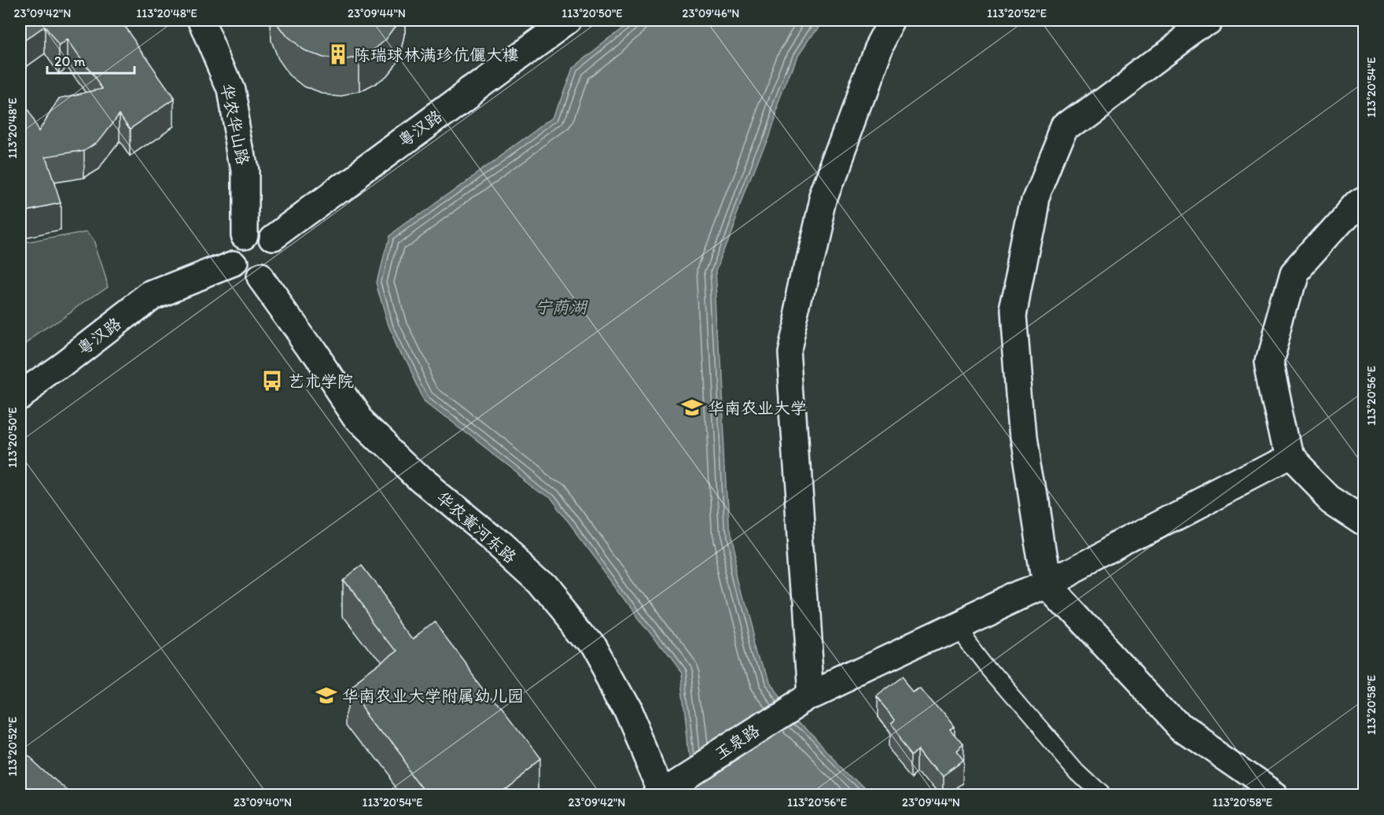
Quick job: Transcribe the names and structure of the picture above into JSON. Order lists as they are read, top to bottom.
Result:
{
  "streets": {
    "street": [
      "华农华山路",
      "粤汉路",
      "华农黄河东路",
      "玉泉路"
    ]
  },
  "crossings": [
    ["华农华山路", "粤汉路"],
    ["华农华山路", "华农黄河东路"],
    ["粤汉路", "华农黄河东路"],
    ["华农黄河东路", "玉泉路"]
  ],
  "water": ["宁荫湖"],
  "places": {
    "building": ["陈瑞球林满珍伉儷大樓"],
    "bus stop": ["艺术学院"],
    "school or university": ["华南农业大学", "华南农业大学附属幼儿园"]
  },
  "scale_bar": "20 m",
  "coordinates": [
    "23°09'42\"N",
    "113°20'48\"E",
    "23°09'44\"N",
    "113°20'50\"E",
    "23°09'46\"N",
    "113°20'52\"E",
    "113°20'54\"E",
    "113°20'56\"E",
    "113°20'58\"E",
    "23°09'40\"N"
  ]
}
